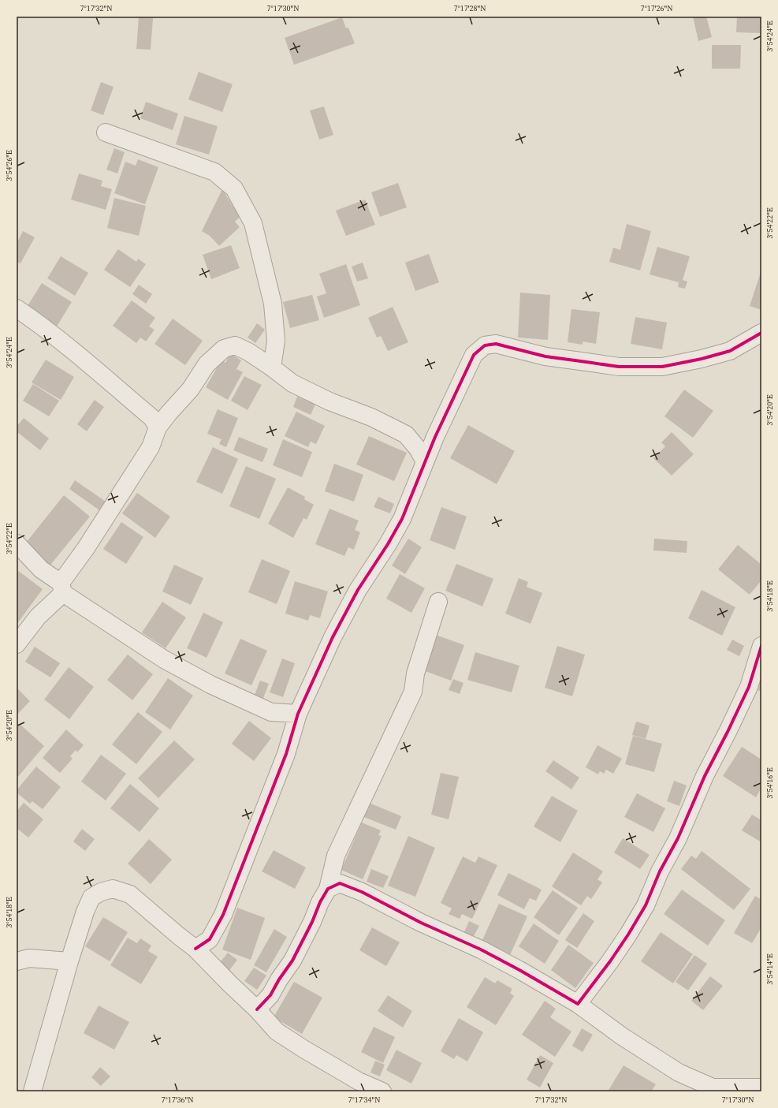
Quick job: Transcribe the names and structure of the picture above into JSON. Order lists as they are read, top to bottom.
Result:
{
  "coordinates": [
    "7°17'32\"N",
    "7°17'30\"N",
    "7°17'28\"N",
    "7°17'26\"N",
    "3°54'24\"E",
    "3°54'26\"E",
    "3°54'22\"E",
    "3°54'20\"E",
    "3°54'18\"E",
    "3°54'16\"E",
    "3°54'14\"E",
    "7°17'36\"N",
    "7°17'34\"N"
  ]
}
